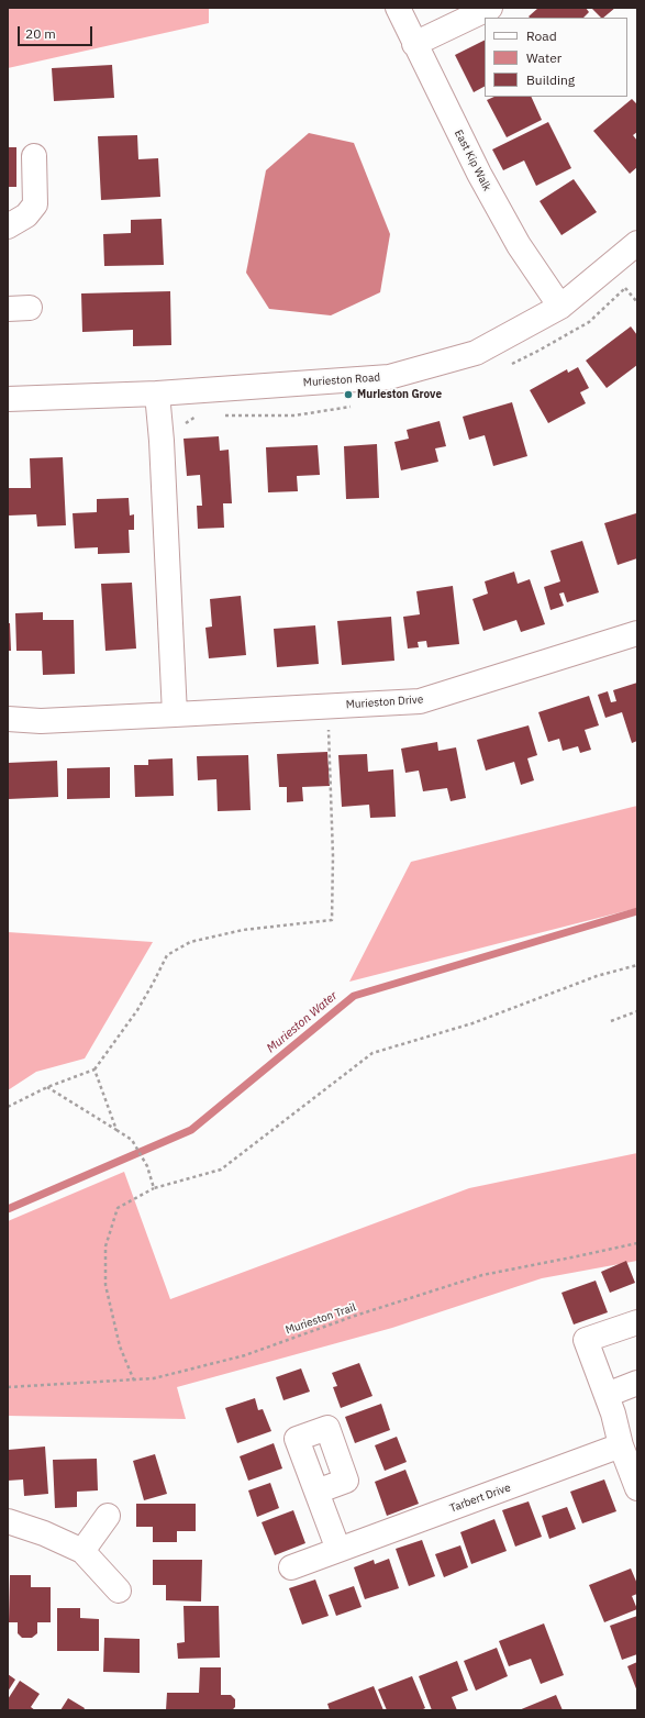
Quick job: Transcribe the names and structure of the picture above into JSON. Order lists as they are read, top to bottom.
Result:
{
  "streets": {
    "street": [
      "East Kip Walk",
      "Murieston Road",
      "Murieston Drive",
      "Tarbert Drive"
    ],
    "path": ["Murieston Trail"]
  },
  "crossings": [
    ["East Kip Walk", "Murieston Road"]
  ],
  "water": ["Murieston Water"],
  "places": ["Murieston Grove"],
  "legend": ["Road", "Water", "Building"],
  "scale_bar": "20 m"
}
